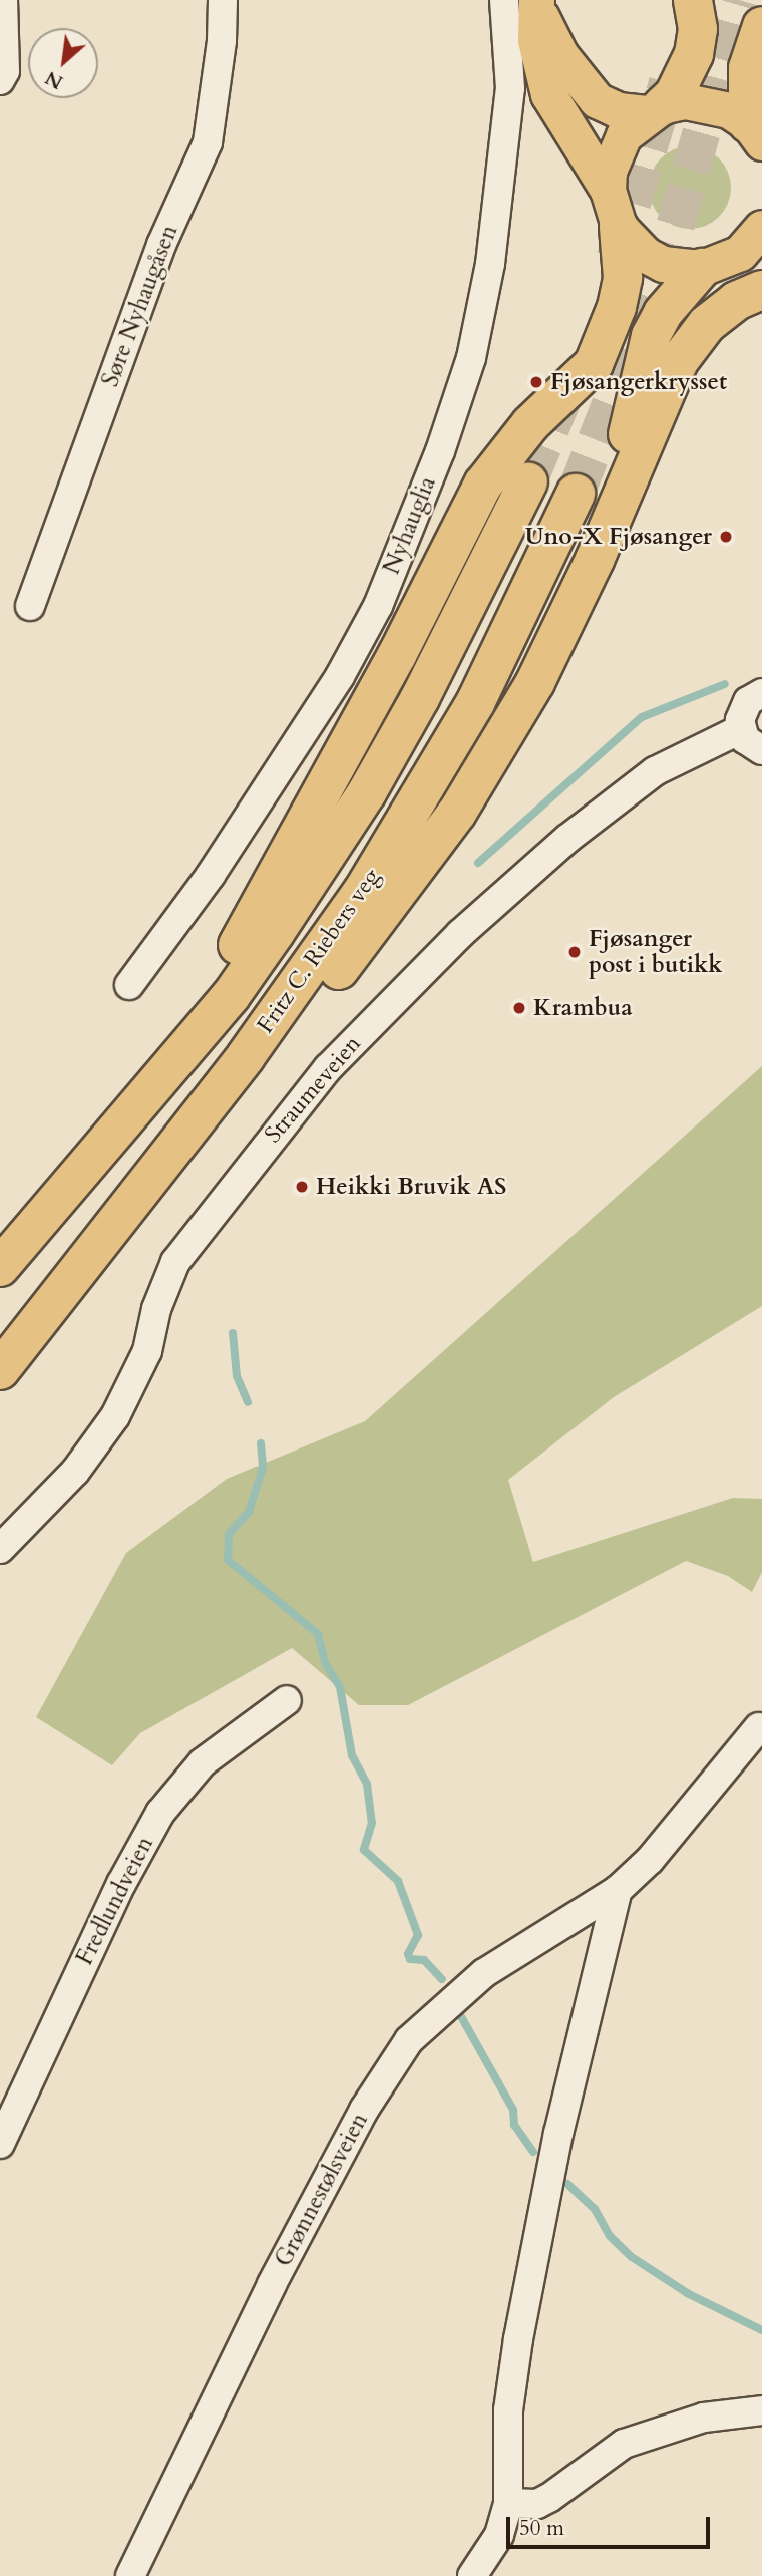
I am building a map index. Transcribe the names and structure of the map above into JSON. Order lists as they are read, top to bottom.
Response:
{
  "streets": {
    "highway": ["Fritz C. Riebers veg"],
    "street": [
      "Søre Nyhaugåsen",
      "Nyhauglia",
      "Straumeveien",
      "Fredlundveien",
      "Grønnestølsveien"
    ]
  },
  "places": [
    "Fjøsangerkrysset",
    "Uno-X Fjøsanger",
    "Fjøsanger post i butikk",
    "Krambua",
    "Heikki Bruvik AS"
  ],
  "scale_bar": "50 m",
  "north": "bottom left"
}
